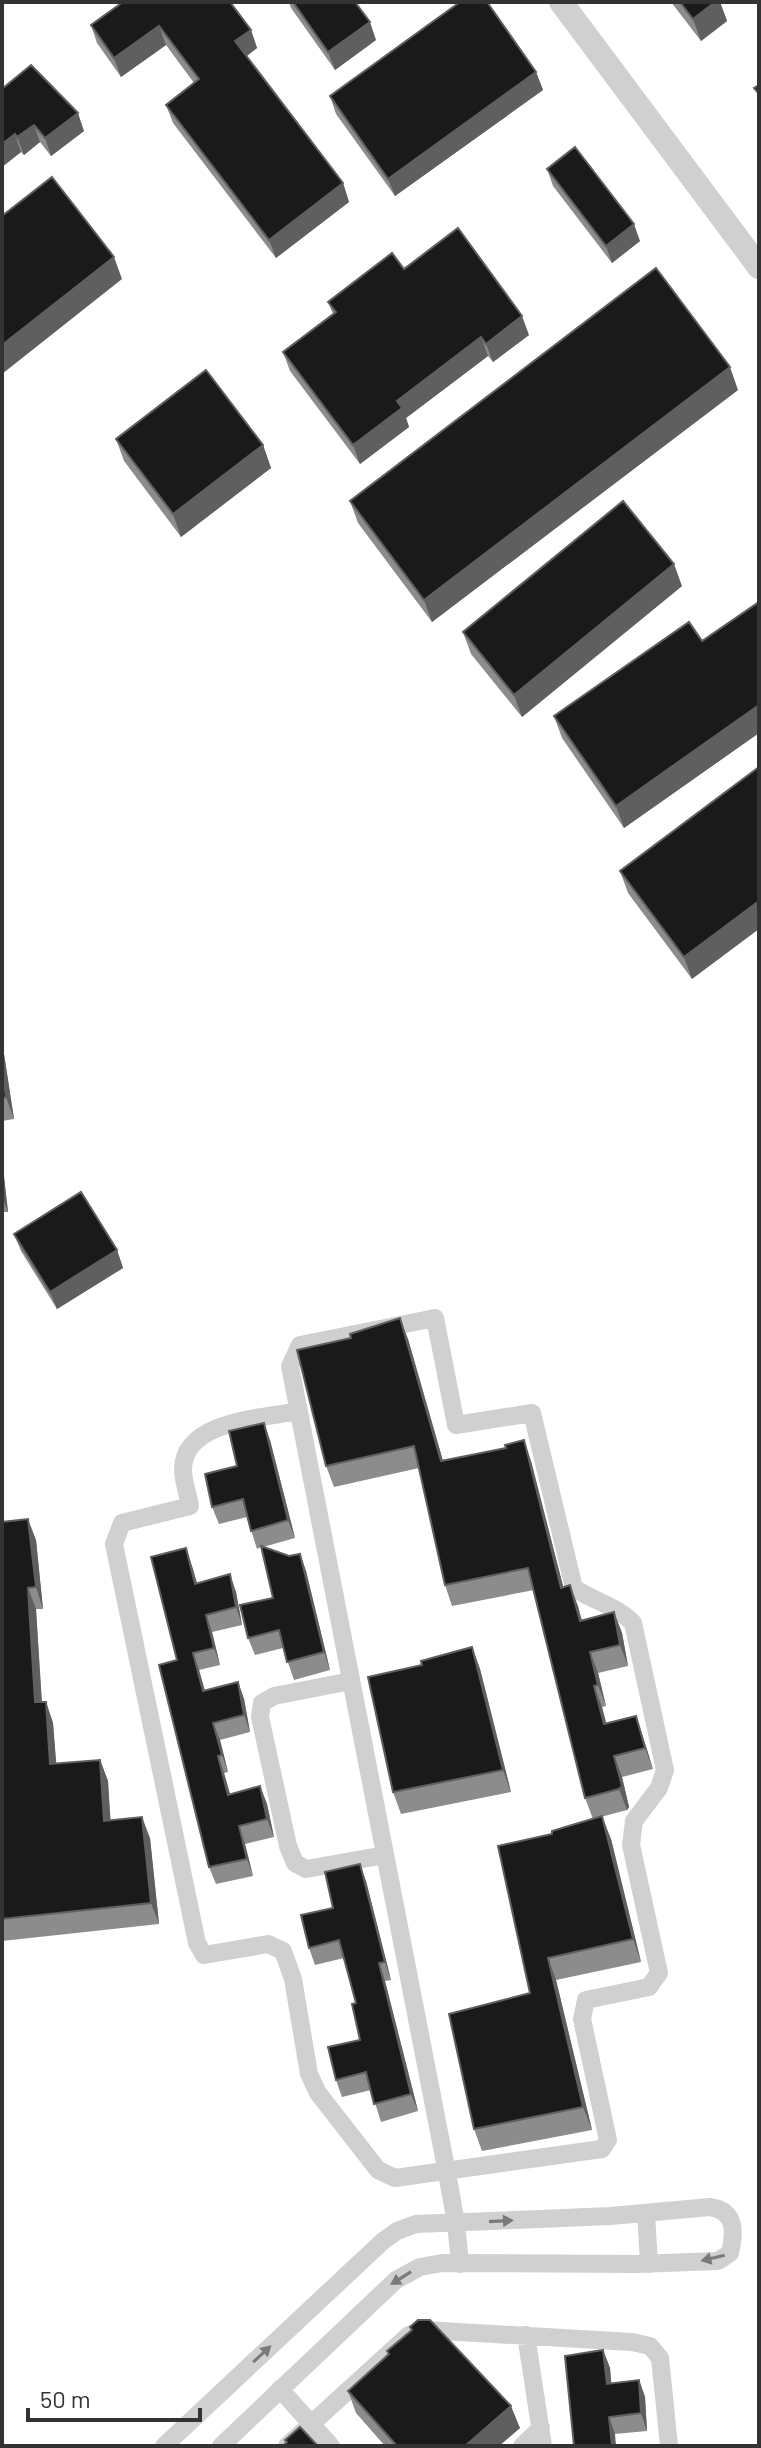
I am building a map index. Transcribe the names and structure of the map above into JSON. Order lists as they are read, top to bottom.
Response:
{
  "scale_bar": "50 m"
}
